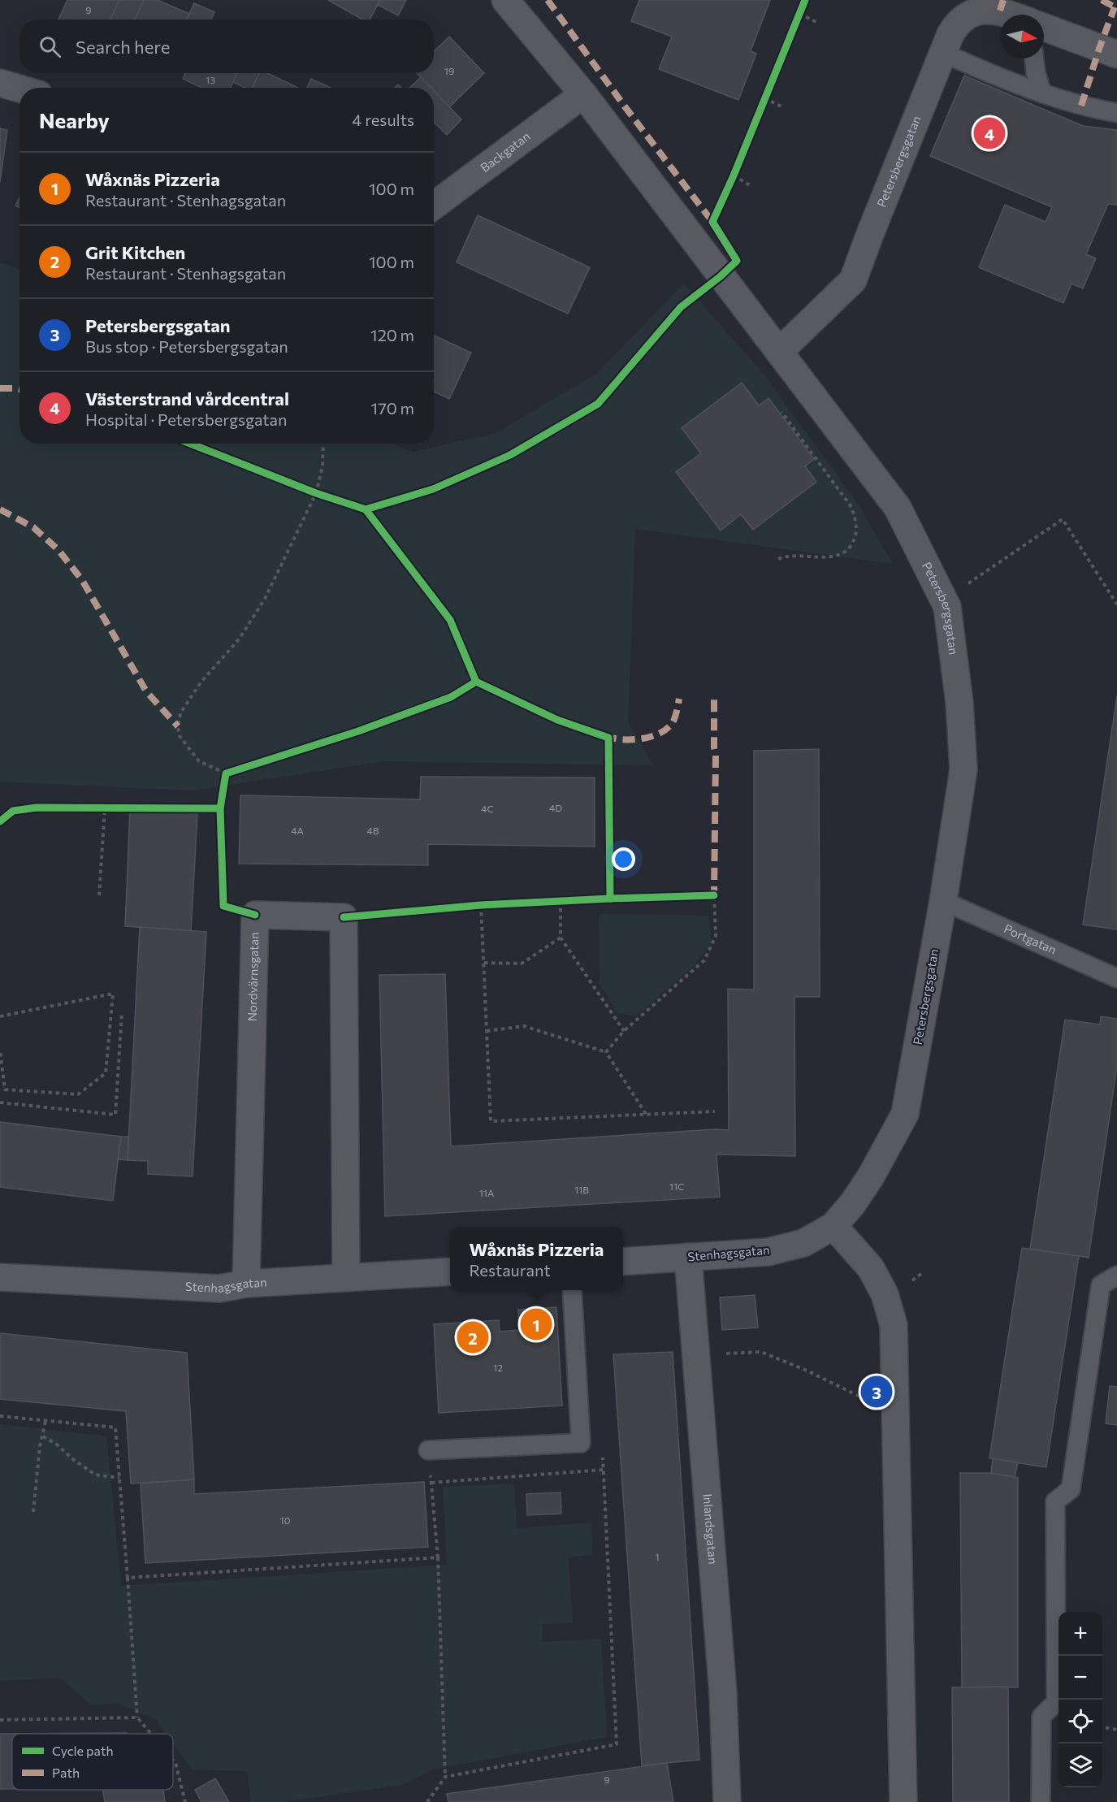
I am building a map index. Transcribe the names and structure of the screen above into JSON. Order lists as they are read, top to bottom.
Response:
{
  "streets": {
    "street": [
      "Backgatan",
      "Petersbergsgatan",
      "Nordvärnsgatan",
      "Stenhagsgatan",
      "Inlandsgatan"
    ],
    "lane": ["Portgatan"]
  },
  "crossings": [
    ["Backgatan", "Petersbergsgatan"],
    ["Petersbergsgatan", "Portgatan"],
    ["Petersbergsgatan", "Stenhagsgatan"],
    ["Nordvärnsgatan", "Stenhagsgatan"],
    ["Stenhagsgatan", "Inlandsgatan"]
  ],
  "house_numbers": [
    "9",
    "19",
    "13",
    "4D",
    "4C",
    "4A",
    "4B",
    "11C",
    "11B",
    "11A",
    "12",
    "10",
    "1",
    "9"
  ],
  "legend": ["Cycle path", "Path"],
  "north": "right",
  "page": {
    "search": "Search here",
    "heading": ["Nearby", "4 results"],
    "pins": [
      "4",
      "1",
      "2",
      "3"
    ],
    "list": [
      {
        "mark": "1",
        "name": "Wåxnäs Pizzeria",
        "note": "Restaurant · Stenhagsgatan",
        "value": "100 m"
      },
      {
        "mark": "2",
        "name": "Grit Kitchen",
        "note": "Restaurant · Stenhagsgatan",
        "value": "100 m"
      },
      {
        "mark": "3",
        "name": "Petersbergsgatan",
        "note": "Bus stop · Petersbergsgatan",
        "value": "120 m"
      },
      {
        "mark": "4",
        "name": "Västerstrand vårdcentral",
        "note": "Hospital · Petersbergsgatan",
        "value": "170 m"
      }
    ],
    "popup": ["Wåxnäs Pizzeria", "Restaurant"],
    "map_buttons": ["+", "−"]
  }
}
